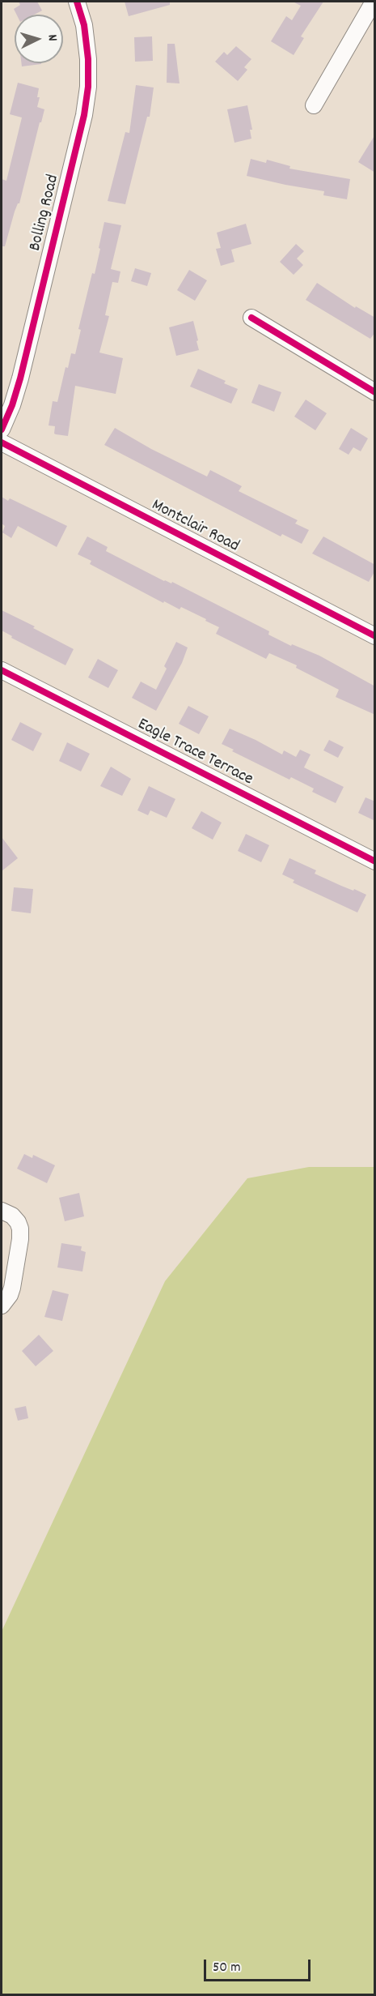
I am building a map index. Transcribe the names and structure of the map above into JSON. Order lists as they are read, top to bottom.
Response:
{
  "streets": {
    "street": ["Bolling Road", "Montclair Road", "Eagle Trace Terrace"]
  },
  "scale_bar": "50 m",
  "north": "right"
}
